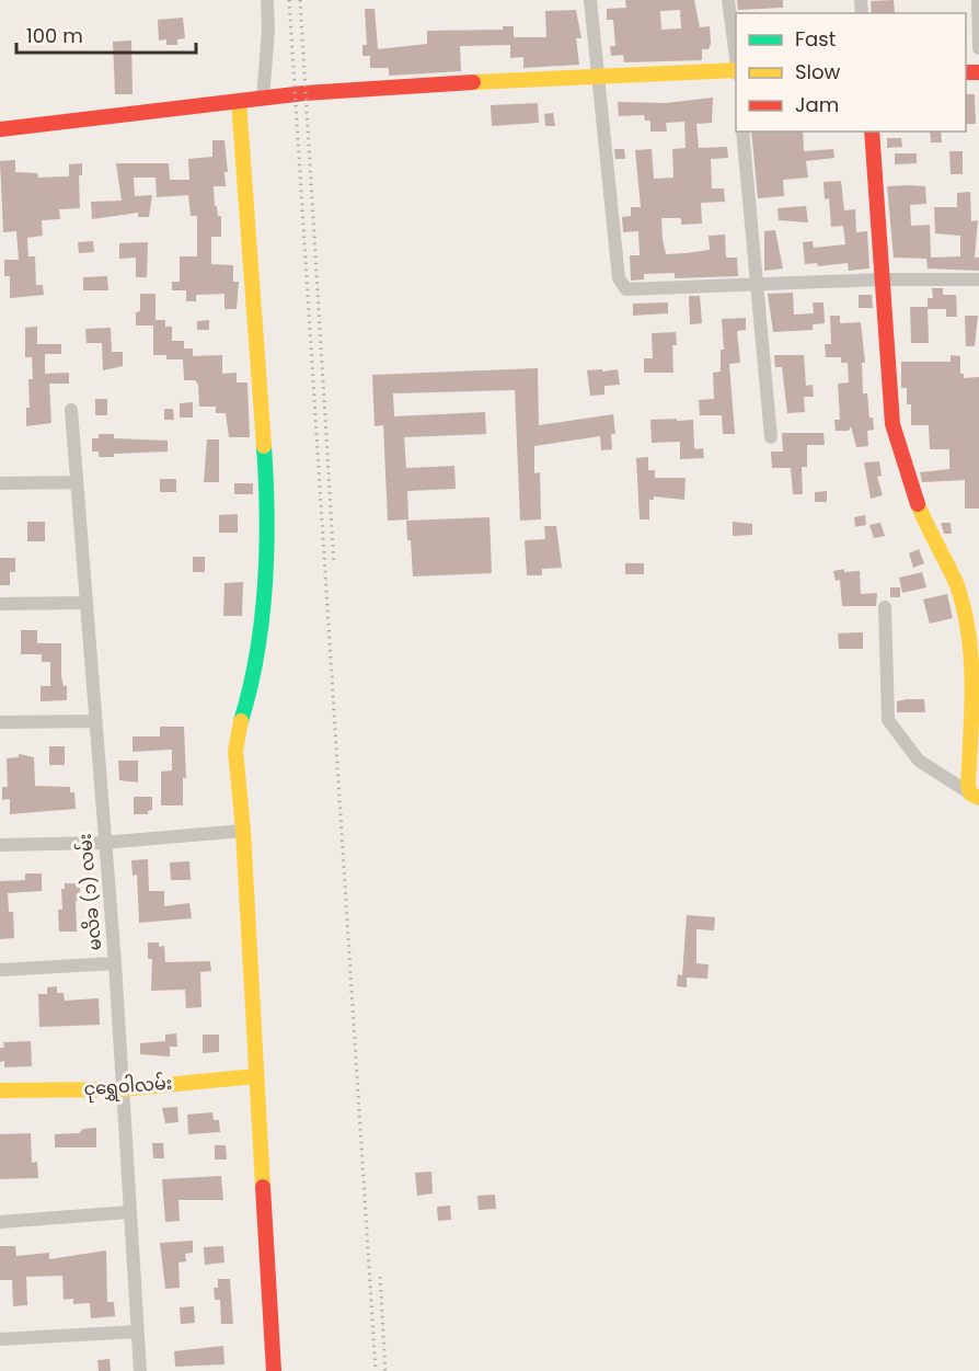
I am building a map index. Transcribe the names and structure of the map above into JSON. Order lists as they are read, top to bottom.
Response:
{
  "streets": {
    "street": ["မလိခ (၁) လမ်း", "ငုရွှေဝါလမ်း"]
  },
  "crossings": [
    ["မလိခ (၁) လမ်း", "ငုရွှေဝါလမ်း"]
  ],
  "legend": ["Fast", "Slow", "Jam"],
  "scale_bar": "100 m"
}
